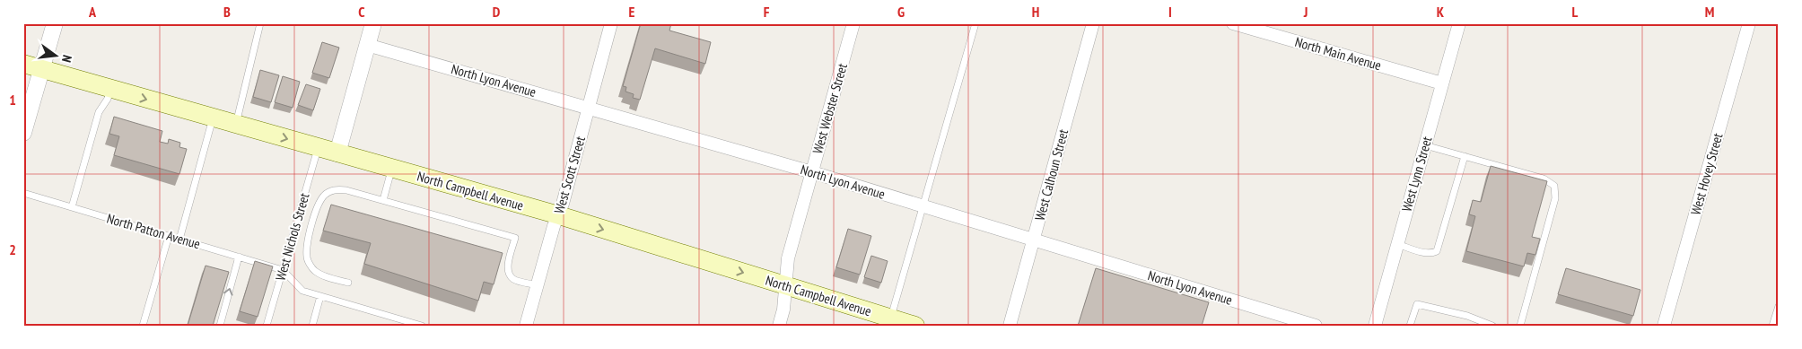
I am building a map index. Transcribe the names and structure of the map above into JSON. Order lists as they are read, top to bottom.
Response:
{
  "streets": {
    "main road": ["North Campbell Avenue"],
    "street": [
      "North Main Avenue",
      "North Lyon Avenue",
      "West Webster Street",
      "West Lynn Street",
      "West Hovey Street",
      "West Scott Street",
      "West Calhoun Street"
    ],
    "lane": ["North Patton Avenue", "West Nichols Street"]
  },
  "crossings": [
    ["North Main Avenue", "West Lynn Street"],
    ["North Lyon Avenue", "West Webster Street"],
    ["North Lyon Avenue", "West Scott Street"],
    ["North Lyon Avenue", "West Calhoun Street"],
    ["West Webster Street", "North Campbell Avenue"],
    ["West Scott Street", "North Campbell Avenue"],
    ["North Campbell Avenue", "West Nichols Street"],
    ["North Patton Avenue", "West Nichols Street"]
  ],
  "one_way": ["North Campbell Avenue"],
  "north": "right",
  "grid": {
    "columns": [
      "A",
      "B",
      "C",
      "D",
      "E",
      "F",
      "G",
      "H",
      "I",
      "J",
      "K",
      "L",
      "M"
    ],
    "rows": ["1", "2"]
  }
}
